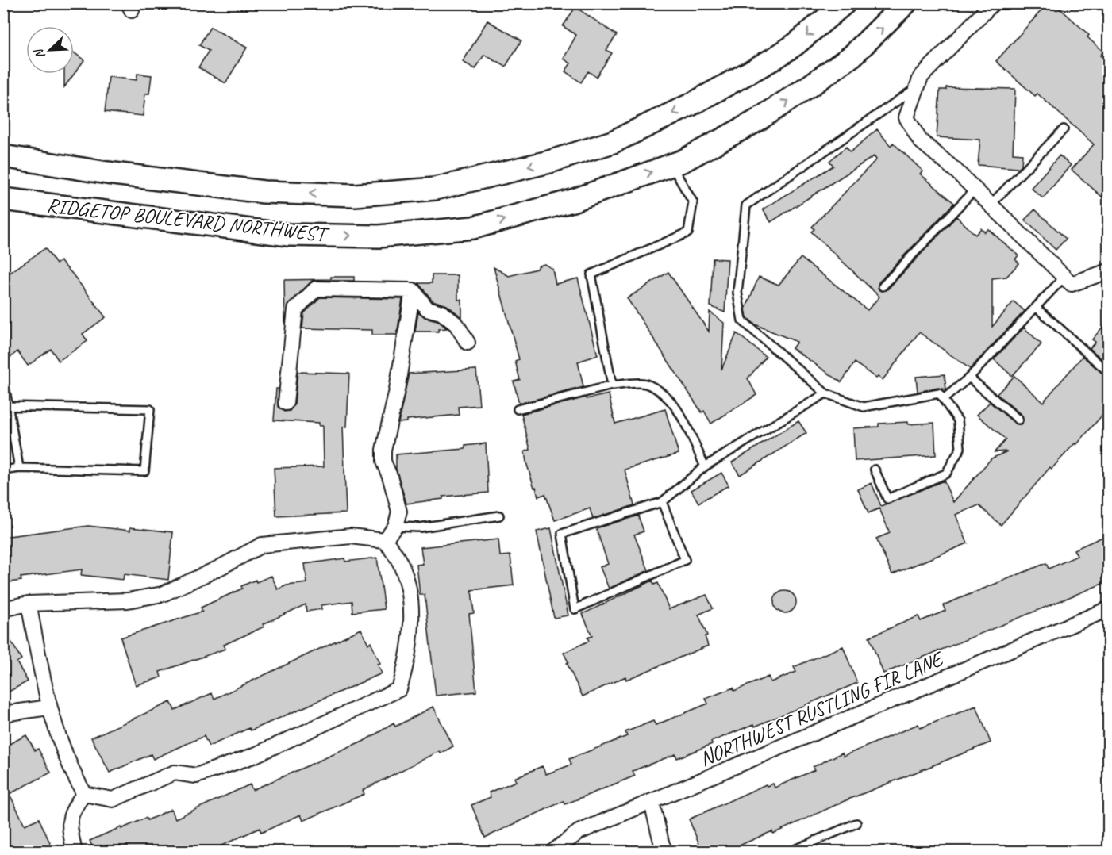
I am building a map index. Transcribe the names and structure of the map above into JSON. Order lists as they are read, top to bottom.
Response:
{
  "streets": {
    "main road": ["RIDGETOP BOULEVARD NORTHWEST"],
    "street": ["NORTHWEST RUSTLING FIR LANE"]
  },
  "north": "bottom left"
}
